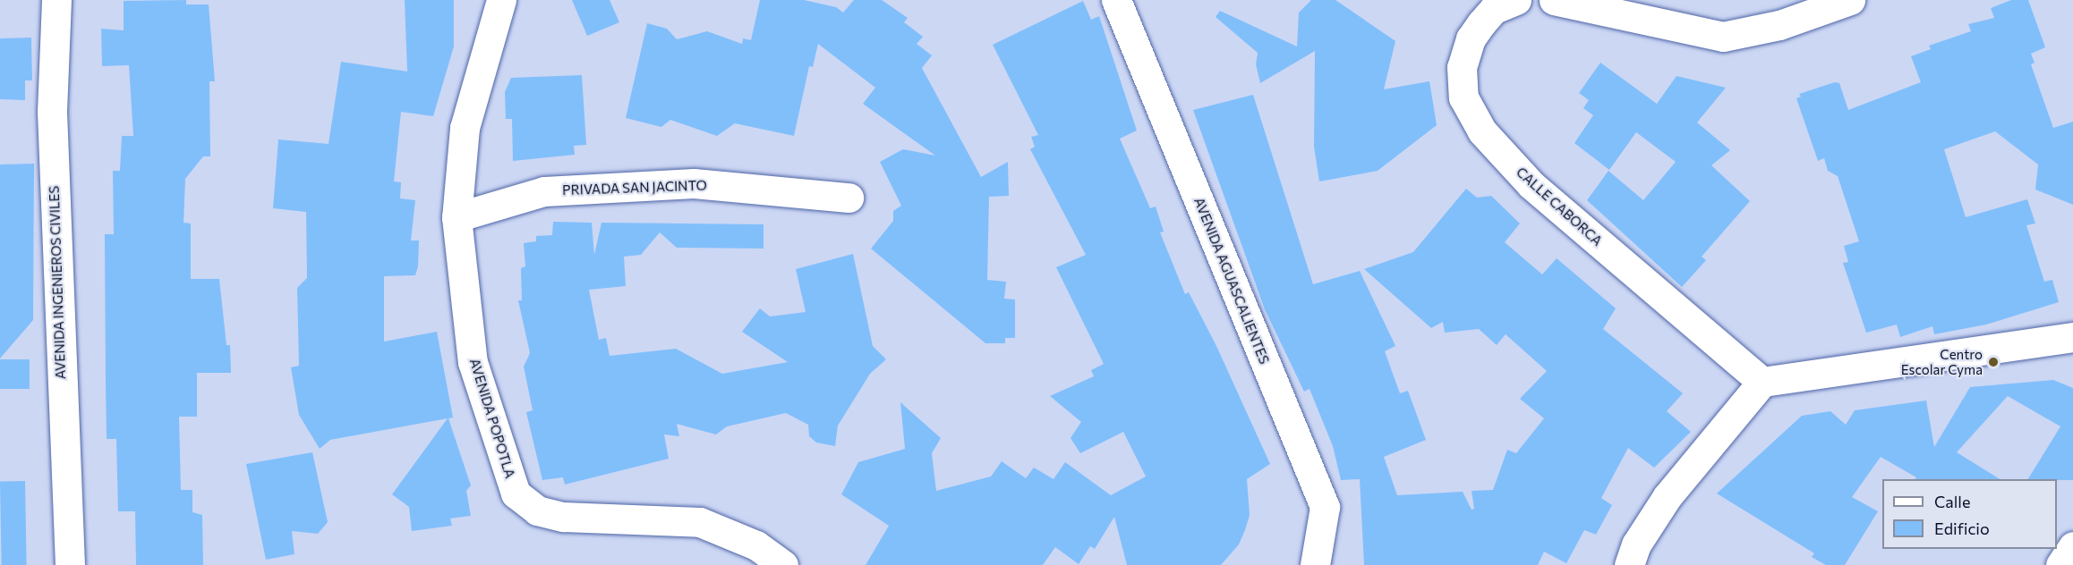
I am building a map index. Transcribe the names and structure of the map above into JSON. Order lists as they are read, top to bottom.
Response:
{
  "streets": {
    "street": [
      "PRIVADA SAN JACINTO",
      "CALLE CABORCA",
      "AVENIDA AGUASCALIENTES",
      "AVENIDA INGENIEROS CIVILES",
      "AVENIDA POPOTLA"
    ]
  },
  "crossings": [
    ["PRIVADA SAN JACINTO", "AVENIDA POPOTLA"]
  ],
  "places": ["Centro Escolar Cyma"],
  "legend": ["Calle", "Edificio"]
}
